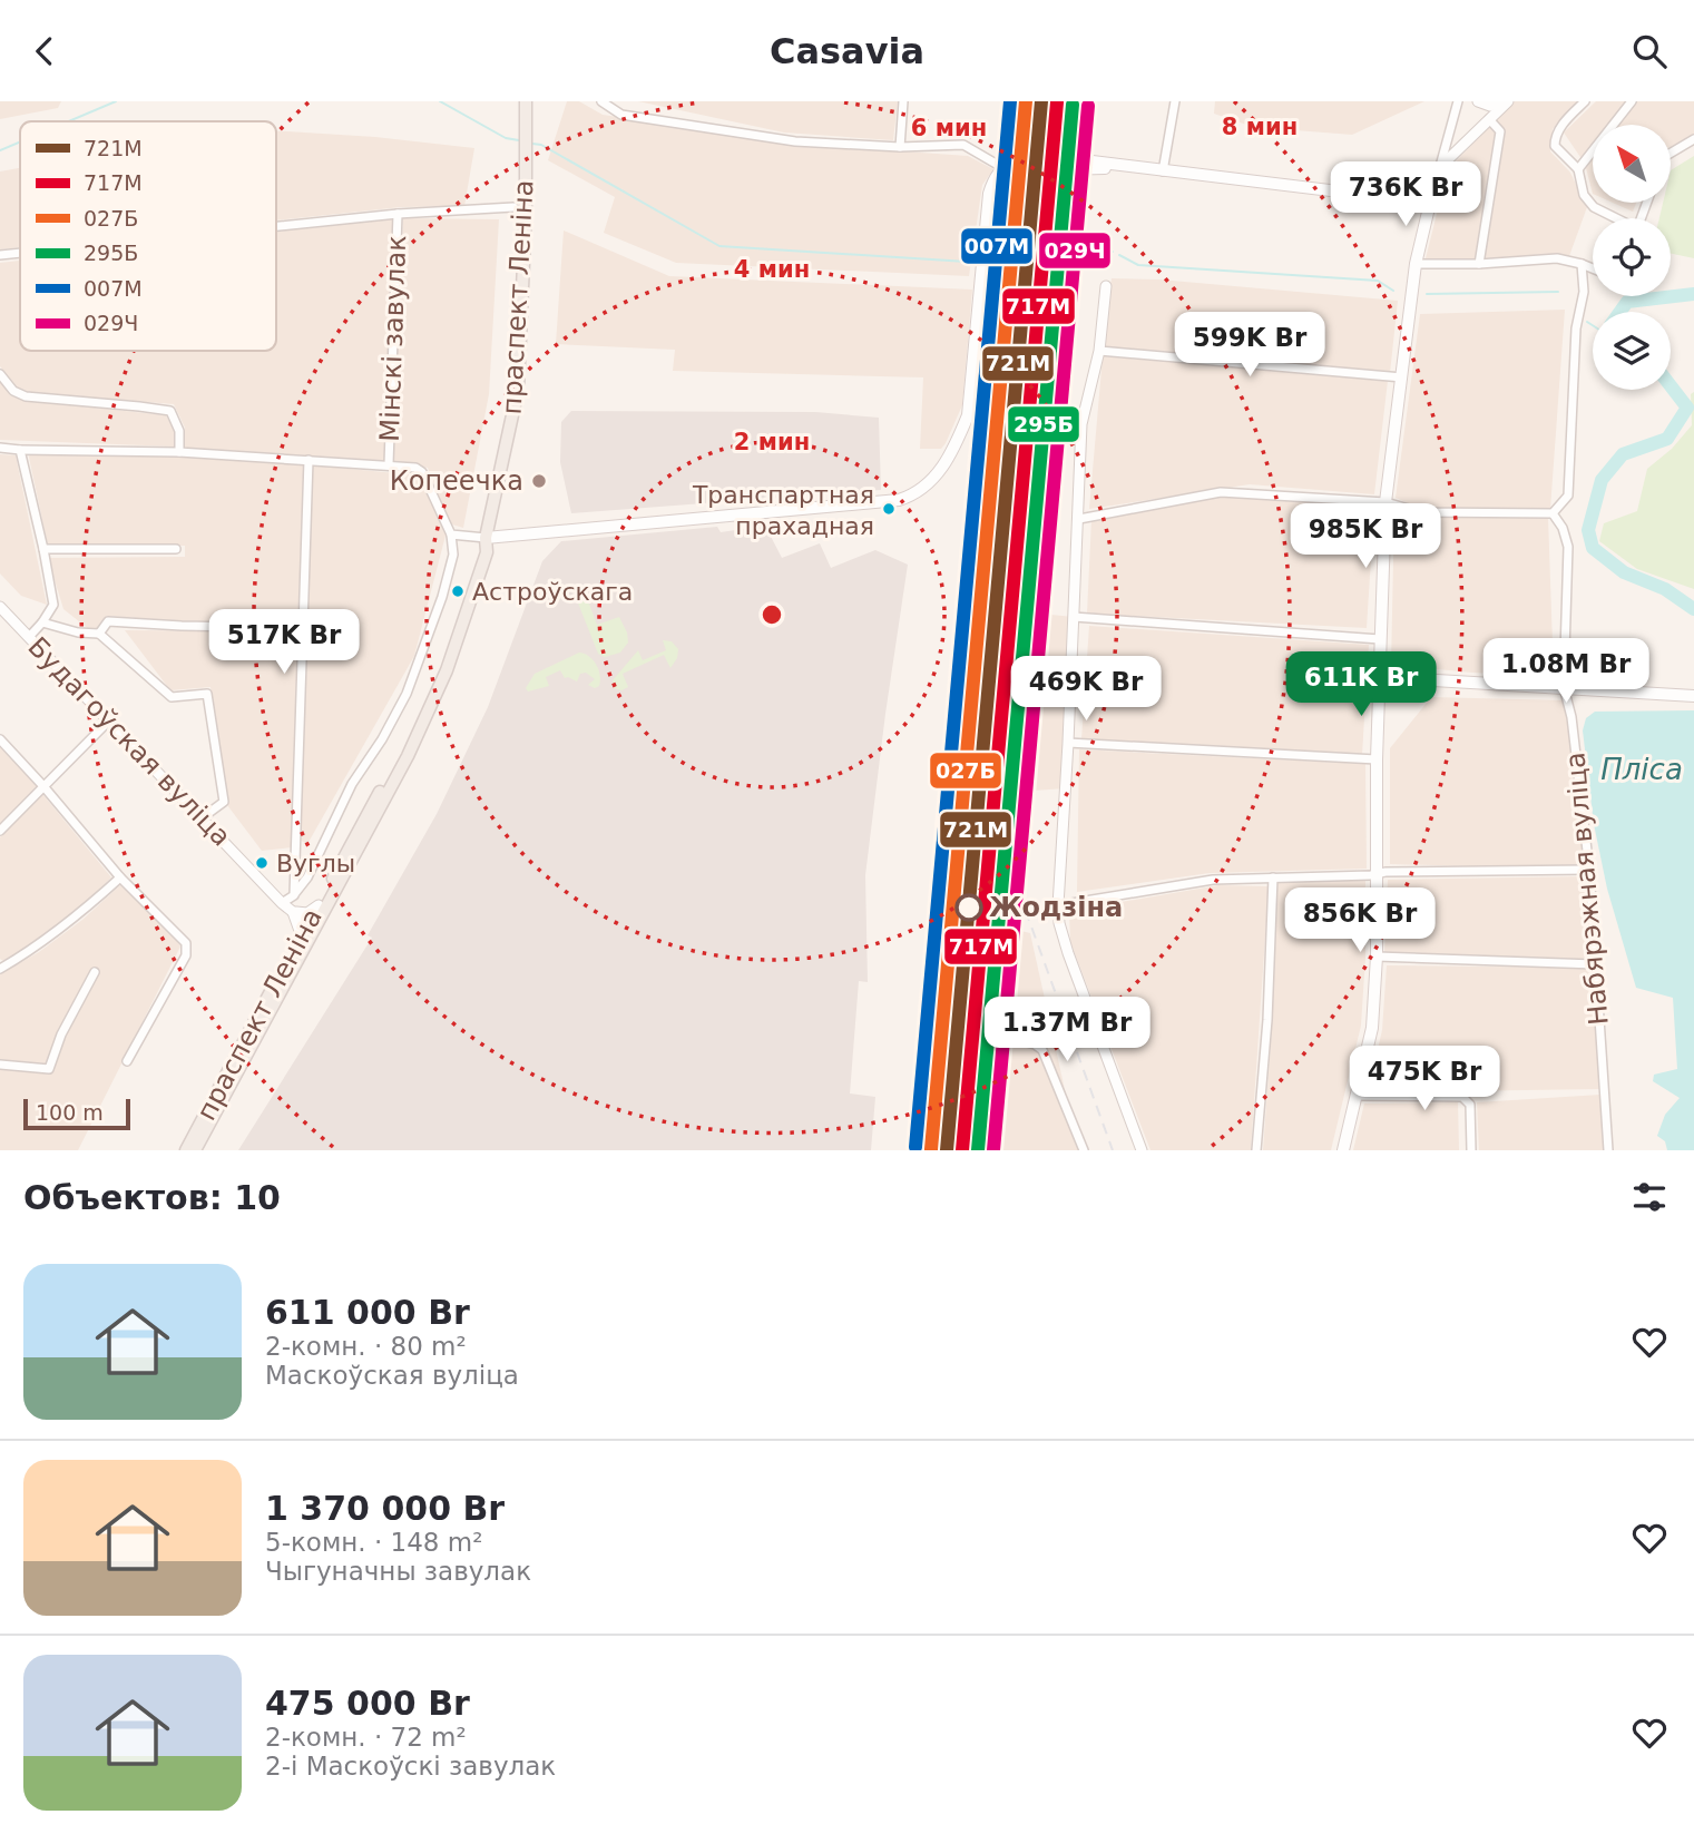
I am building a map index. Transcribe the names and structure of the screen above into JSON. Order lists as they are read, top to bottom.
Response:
{
  "streets": {
    "main road": ["праспект Леніна"],
    "street": ["Мінскі завулак", "Будагоўская вуліца", "Набярэжная вуліца"]
  },
  "crossings": [
    ["праспект Леніна", "Будагоўская вуліца"]
  ],
  "water": ["Пліса"],
  "places": [
    "Копеечка",
    "Транспартная прахадная",
    "Астроўскага",
    "Вуглы",
    "Жодзіна"
  ],
  "lines": [
    "transit line 721М",
    "transit line 027Б",
    "transit line 007М",
    "transit line 717М",
    "transit line 295Б",
    "transit line 029Ч"
  ],
  "legend": [
    "721М",
    "717М",
    "027Б",
    "295Б",
    "007М",
    "029Ч"
  ],
  "scale_bar": "100 m",
  "north": "top left",
  "page": {
    "header": "Casavia",
    "price": [
      "736K Br",
      "599K Br",
      "985K Br",
      "517K Br",
      "1.08M Br",
      "611K Br",
      "469K Br",
      "856K Br",
      "1.37M Br",
      "475K Br"
    ],
    "scale": "100 m",
    "heading": "Объектов: 10",
    "list": [
      {
        "name": "611 000 Br",
        "note": "2-комн. · 80 m² · Маскоўская вуліца"
      },
      {
        "name": "1 370 000 Br",
        "note": "5-комн. · 148 m² · Чыгуначны завулак"
      },
      {
        "name": "475 000 Br",
        "note": "2-комн. · 72 m² · 2-і Маскоўскі завулак"
      }
    ]
  },
  "rings": [
    "8 мин",
    "6 мин",
    "4 мин",
    "2 мин"
  ]
}
